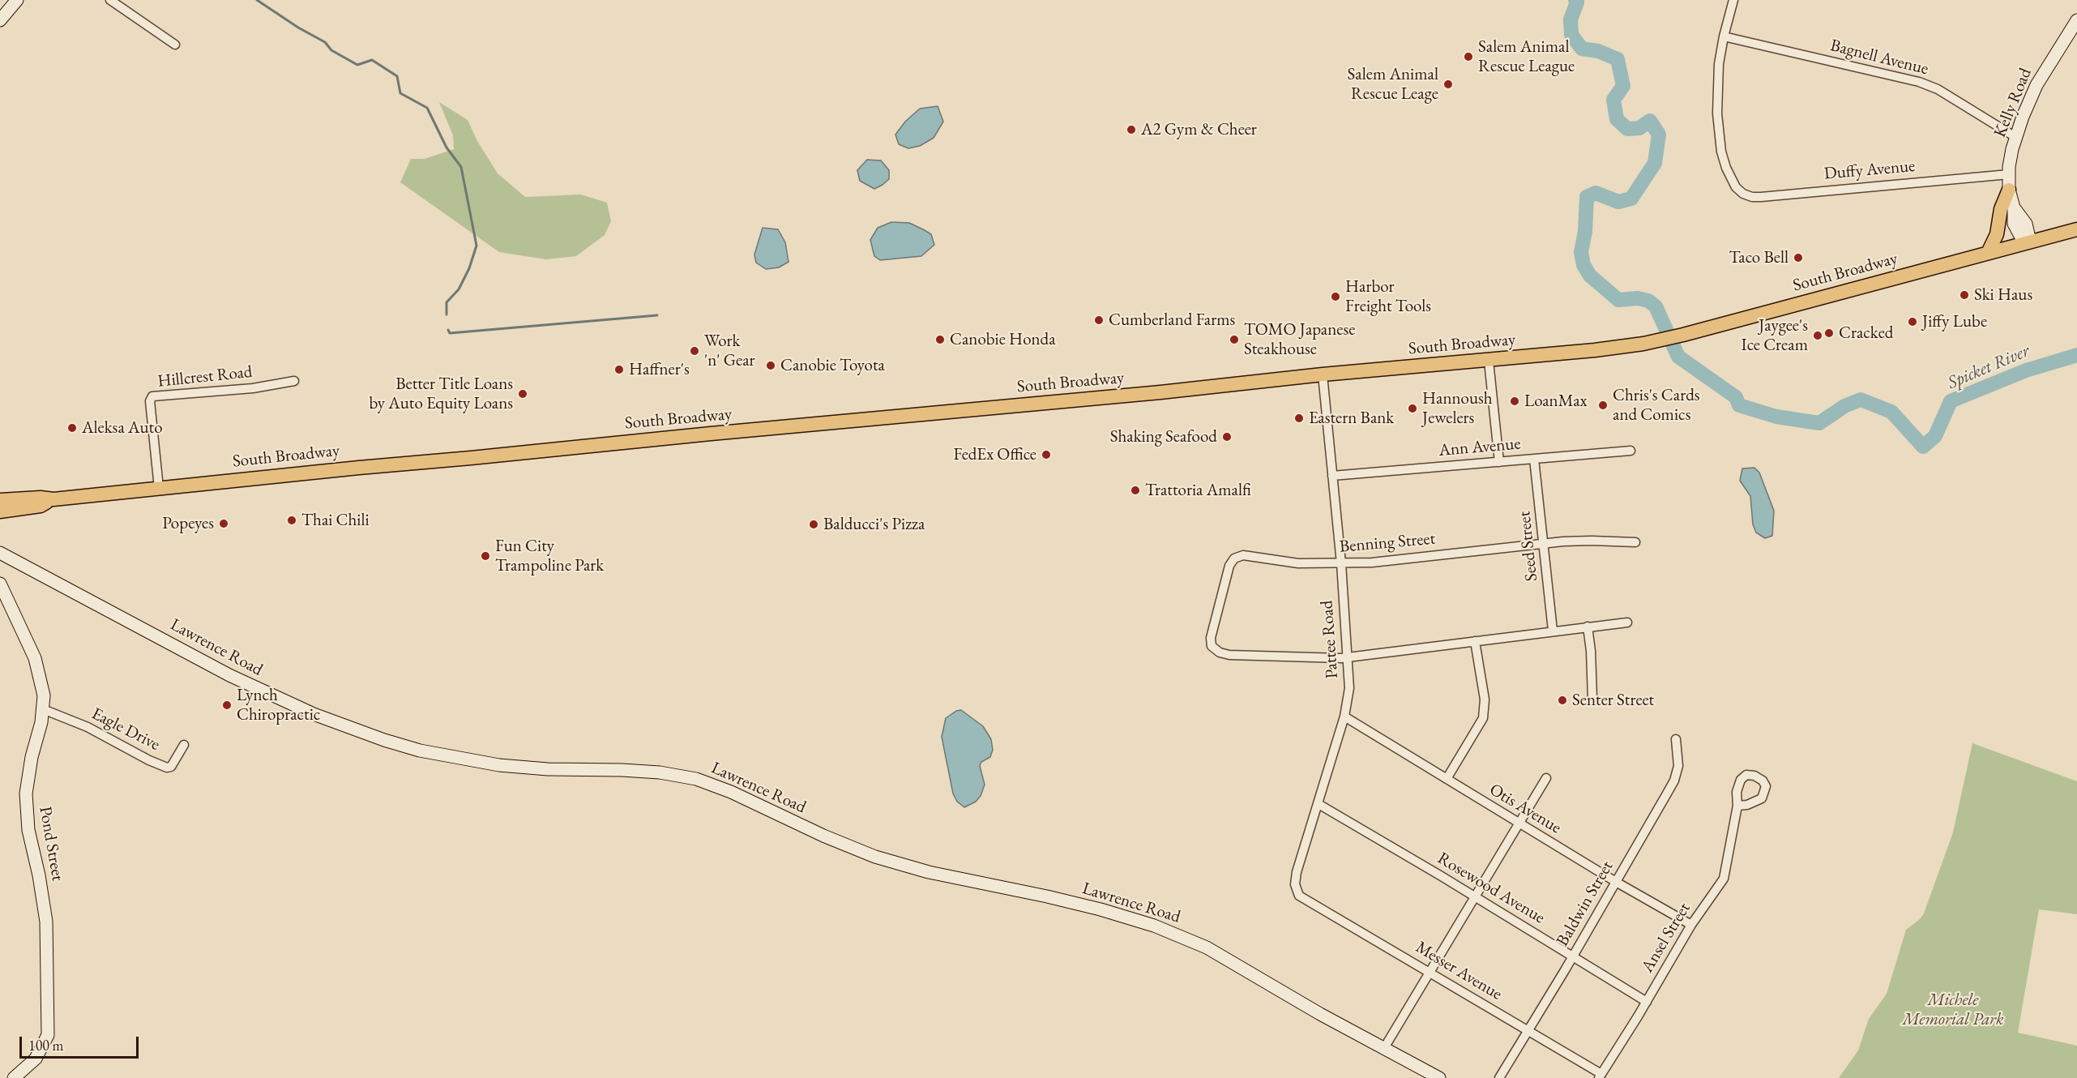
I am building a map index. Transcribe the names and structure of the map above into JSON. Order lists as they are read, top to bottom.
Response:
{
  "streets": {
    "main road": ["South Broadway"],
    "street": [
      "Bagnell Avenue",
      "Kelly Road",
      "Duffy Avenue",
      "Hillcrest Road",
      "Ann Avenue",
      "Benning Street",
      "Seed Street",
      "Pattee Road",
      "Lawrence Road",
      "Eagle Drive",
      "Otis Avenue",
      "Pond Street",
      "Rosewood Avenue",
      "Baldwin Street",
      "Ansel Street",
      "Messer Avenue"
    ]
  },
  "crossings": [
    ["Bagnell Avenue", "Kelly Road"],
    ["Bagnell Avenue", "Duffy Avenue"],
    ["Kelly Road", "Duffy Avenue"],
    ["Kelly Road", "South Broadway"],
    ["South Broadway", "Hillcrest Road"],
    ["South Broadway", "Pattee Road"],
    ["Ann Avenue", "Seed Street"],
    ["Ann Avenue", "Pattee Road"],
    ["Benning Street", "Seed Street"],
    ["Benning Street", "Pattee Road"],
    ["Pattee Road", "Otis Avenue"],
    ["Pattee Road", "Rosewood Avenue"],
    ["Pattee Road", "Messer Avenue"],
    ["Eagle Drive", "Pond Street"],
    ["Otis Avenue", "Baldwin Street"],
    ["Otis Avenue", "Ansel Street"],
    ["Rosewood Avenue", "Baldwin Street"],
    ["Rosewood Avenue", "Ansel Street"],
    ["Baldwin Street", "Messer Avenue"],
    ["Ansel Street", "Messer Avenue"]
  ],
  "water": ["Spicket River"],
  "parks": ["Michele Memorial Park"],
  "places": [
    "Salem Animal Rescue League",
    "Salem Animal Rescue Leage",
    "A2 Gym & Cheer",
    "Taco Bell",
    "Ski Haus",
    "Harbor Freight Tools",
    "Cumberland Farms",
    "Jiffy Lube",
    "Cracked",
    "Jaygee's Ice Cream",
    "Canobie Honda",
    "TOMO Japanese Steakhouse",
    "Work 'n' Gear",
    "Canobie Toyota",
    "Haffner's",
    "Better Title Loans by Auto Equity Loans",
    "LoanMax",
    "Chris's Cards and Comics",
    "Hannoush Jewelers",
    "Eastern Bank",
    "Aleksa Auto",
    "Shaking Seafood",
    "FedEx Office",
    "Trattoria Amalfi",
    "Thai Chili",
    "Popeyes",
    "Balducci's Pizza",
    "Fun City Trampoline Park",
    "Senter Street",
    "Lynch Chiropractic"
  ],
  "scale_bar": "100 m"
}
